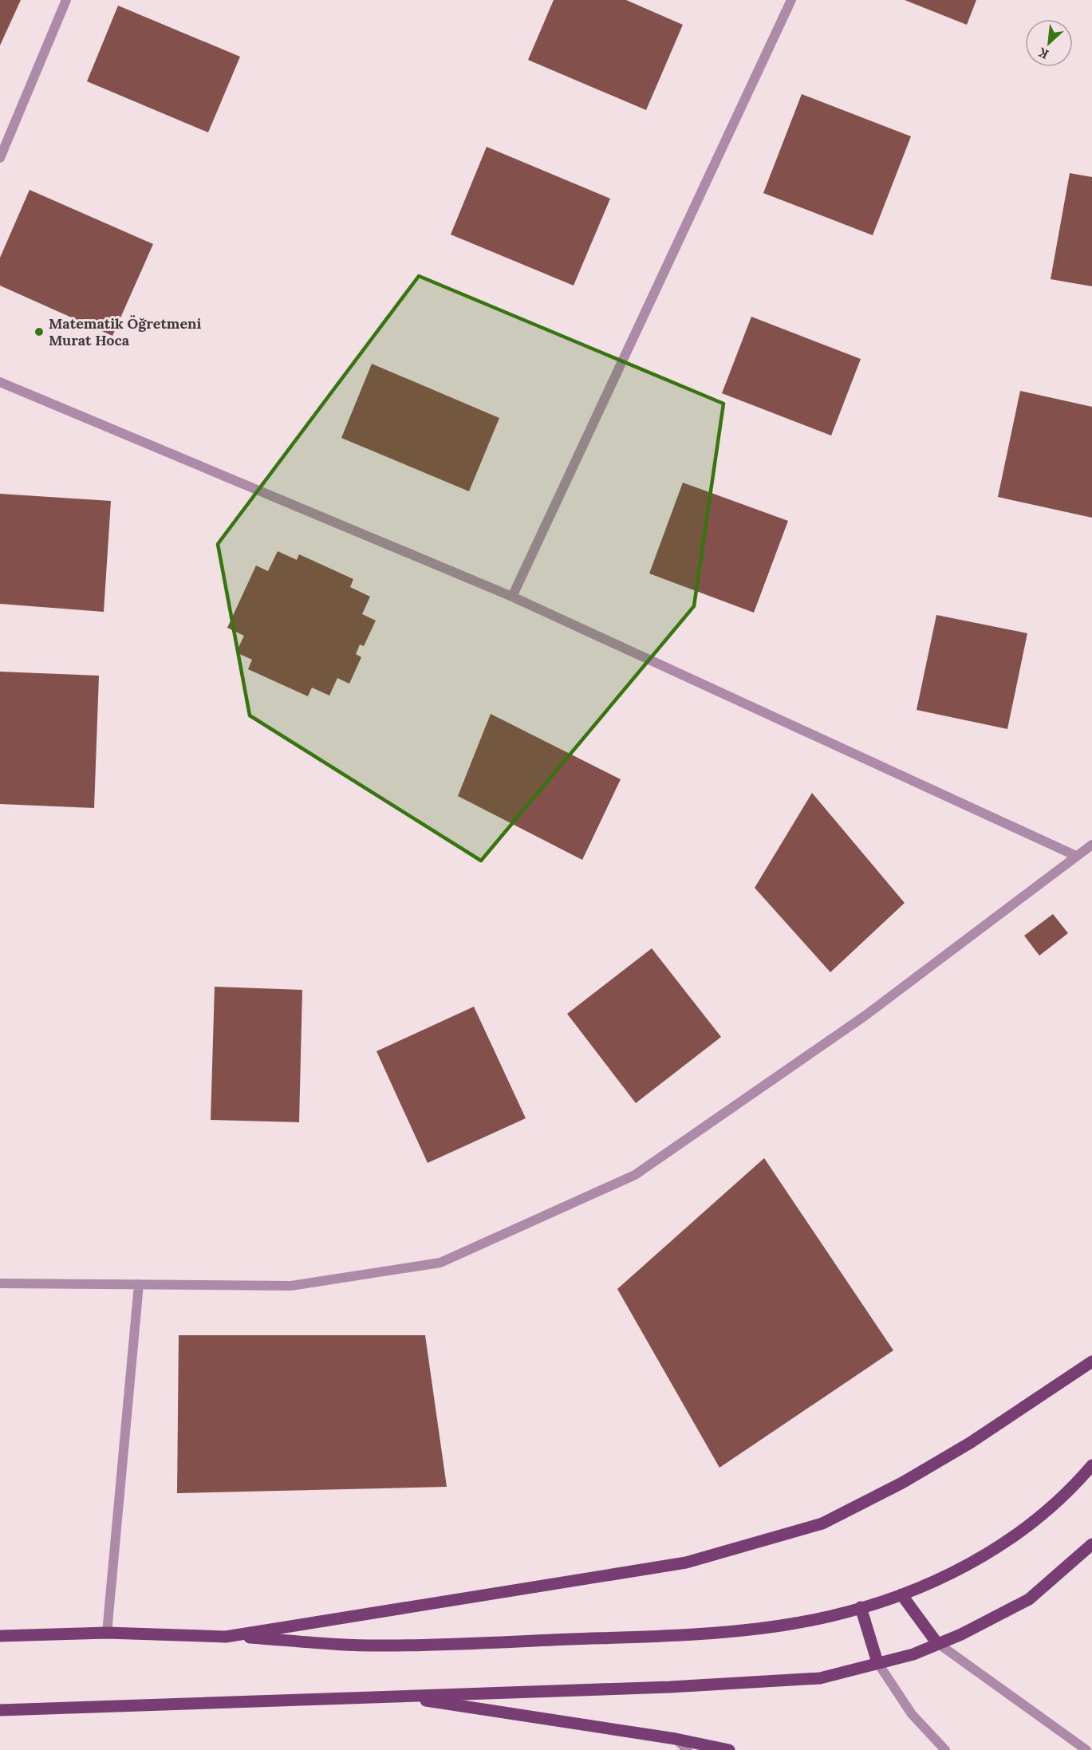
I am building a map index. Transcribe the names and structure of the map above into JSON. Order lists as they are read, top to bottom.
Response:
{
  "places": ["Matematik Öğretmeni Murat Hoca"],
  "north": "bottom left"
}
